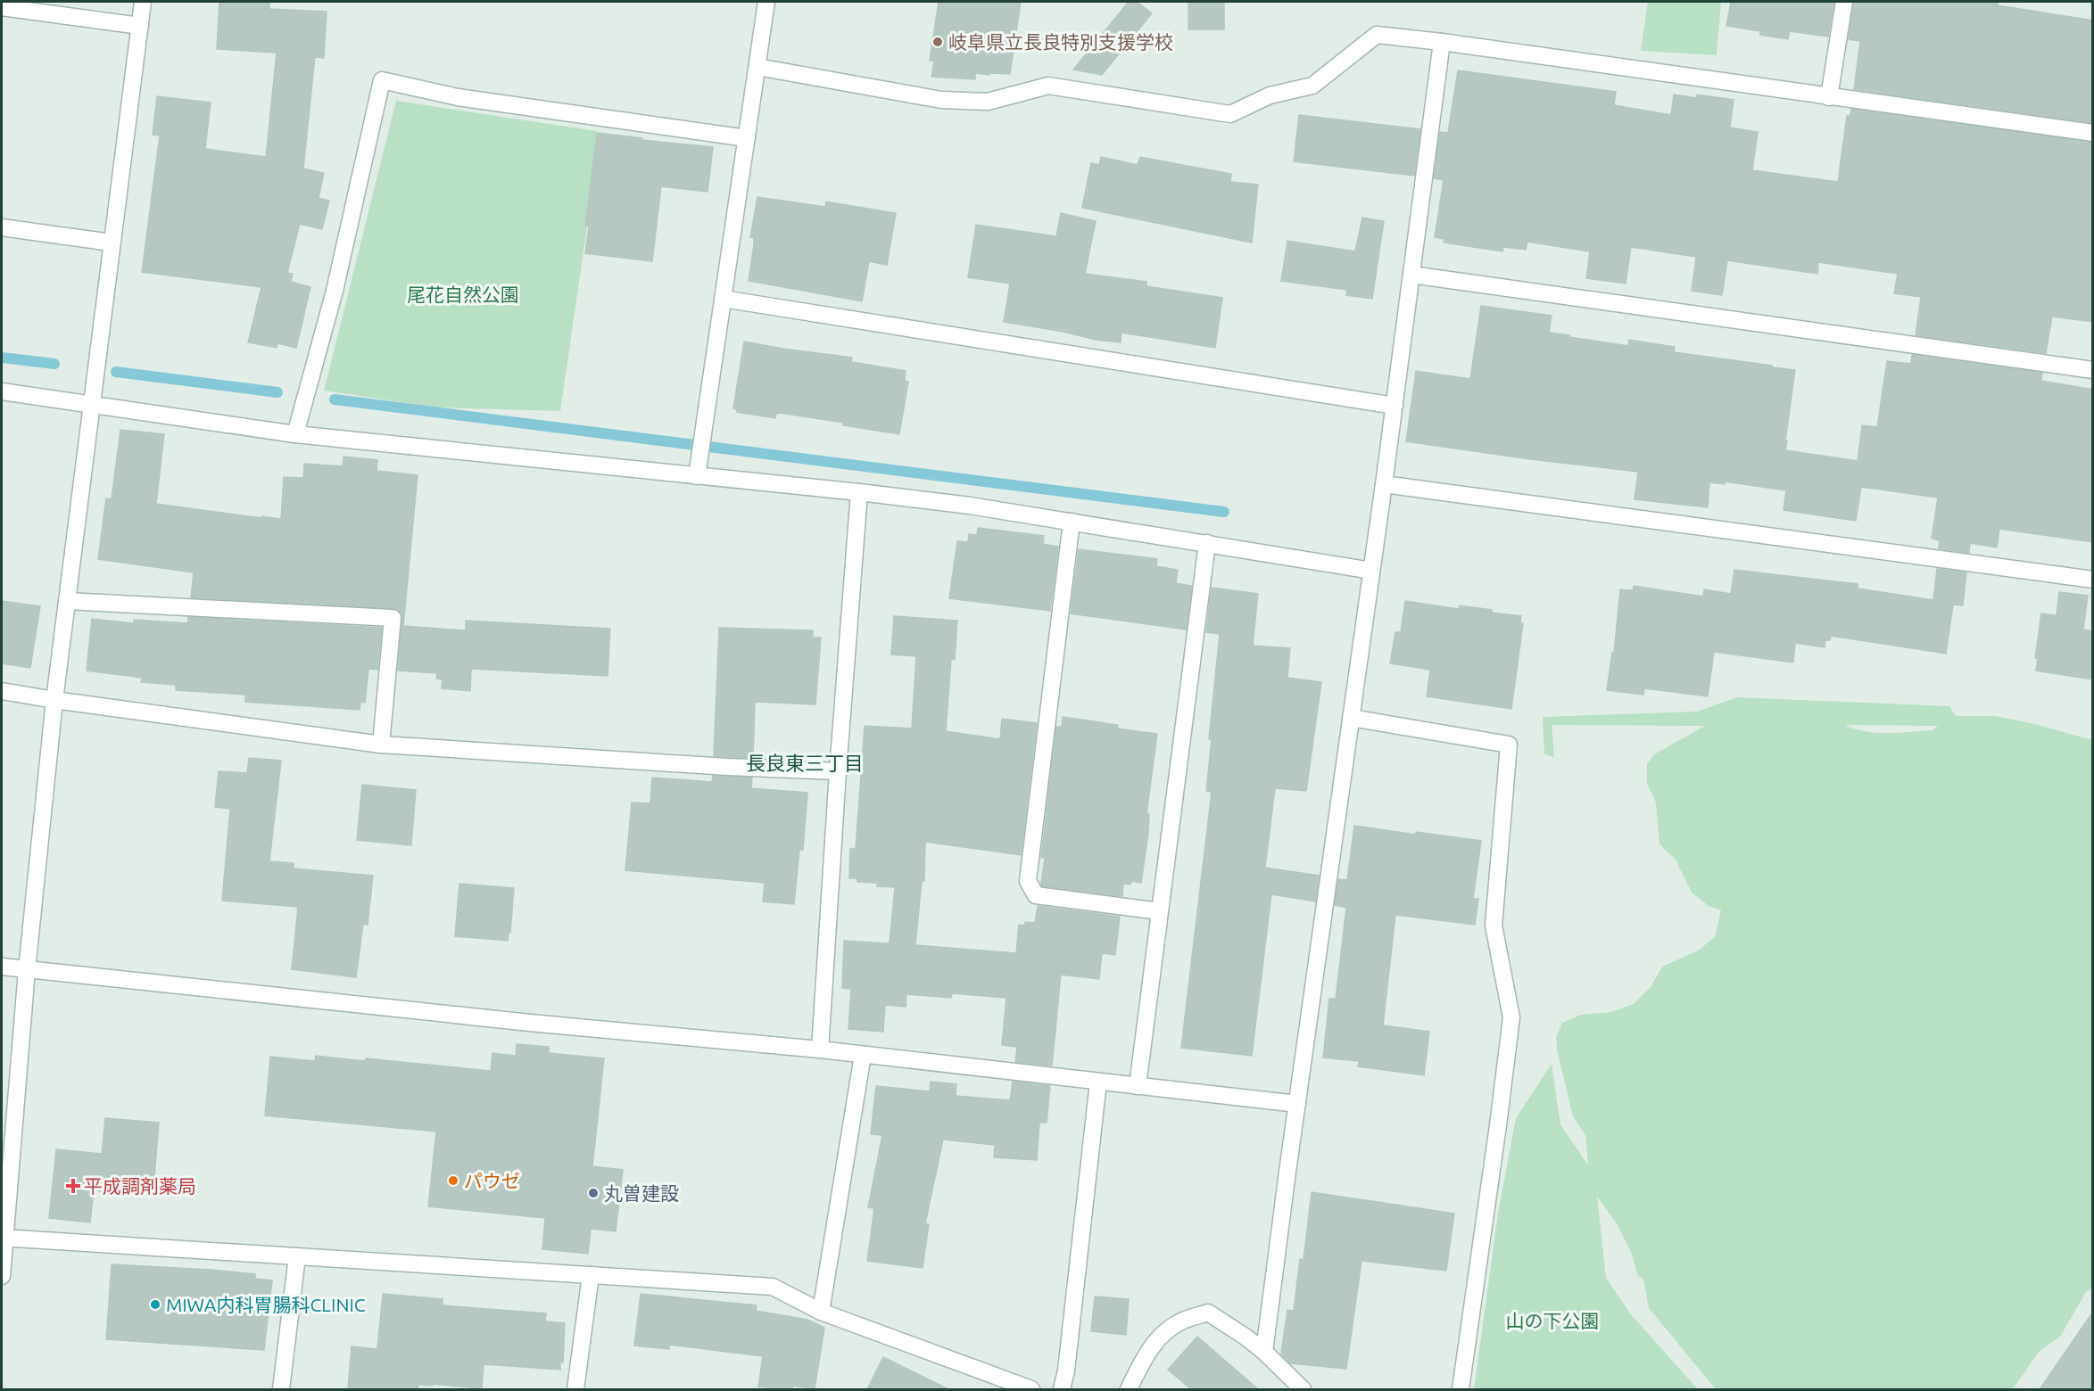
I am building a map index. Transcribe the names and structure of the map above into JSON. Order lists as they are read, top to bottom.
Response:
{
  "districts": ["長良東三丁目"],
  "parks": ["尾花自然公園", "山の下公園"],
  "places": {
    "other": [
      "岐阜県立長良特別支援学校",
      "パウゼ",
      "丸曽建設",
      "MIWA内科胃腸科CLINIC"
    ],
    "health": ["平成調剤薬局"]
  }
}
